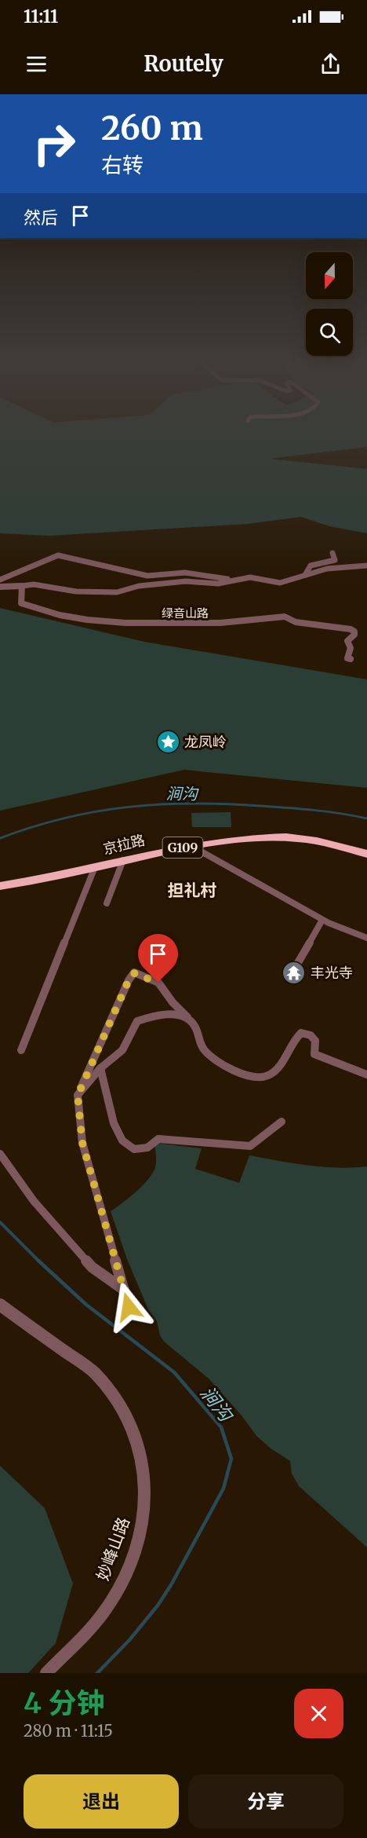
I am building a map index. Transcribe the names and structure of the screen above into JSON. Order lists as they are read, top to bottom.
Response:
{
  "streets": {
    "highway": ["京拉路", "G109"],
    "street": ["绿音山路", "妙峰山路"]
  },
  "districts": ["担礼村"],
  "water": ["涧沟"],
  "places": {
    "place": ["龙凤岭"],
    "temple": ["丰光寺"]
  },
  "north": "bottom",
  "page": {
    "status": "11:11",
    "header": "Routely",
    "turn": ["260 m", "右转"],
    "then": "然后",
    "heading": ["4 分钟", "280 m · 11:15"],
    "buttons": ["退出", "分享"]
  }
}
